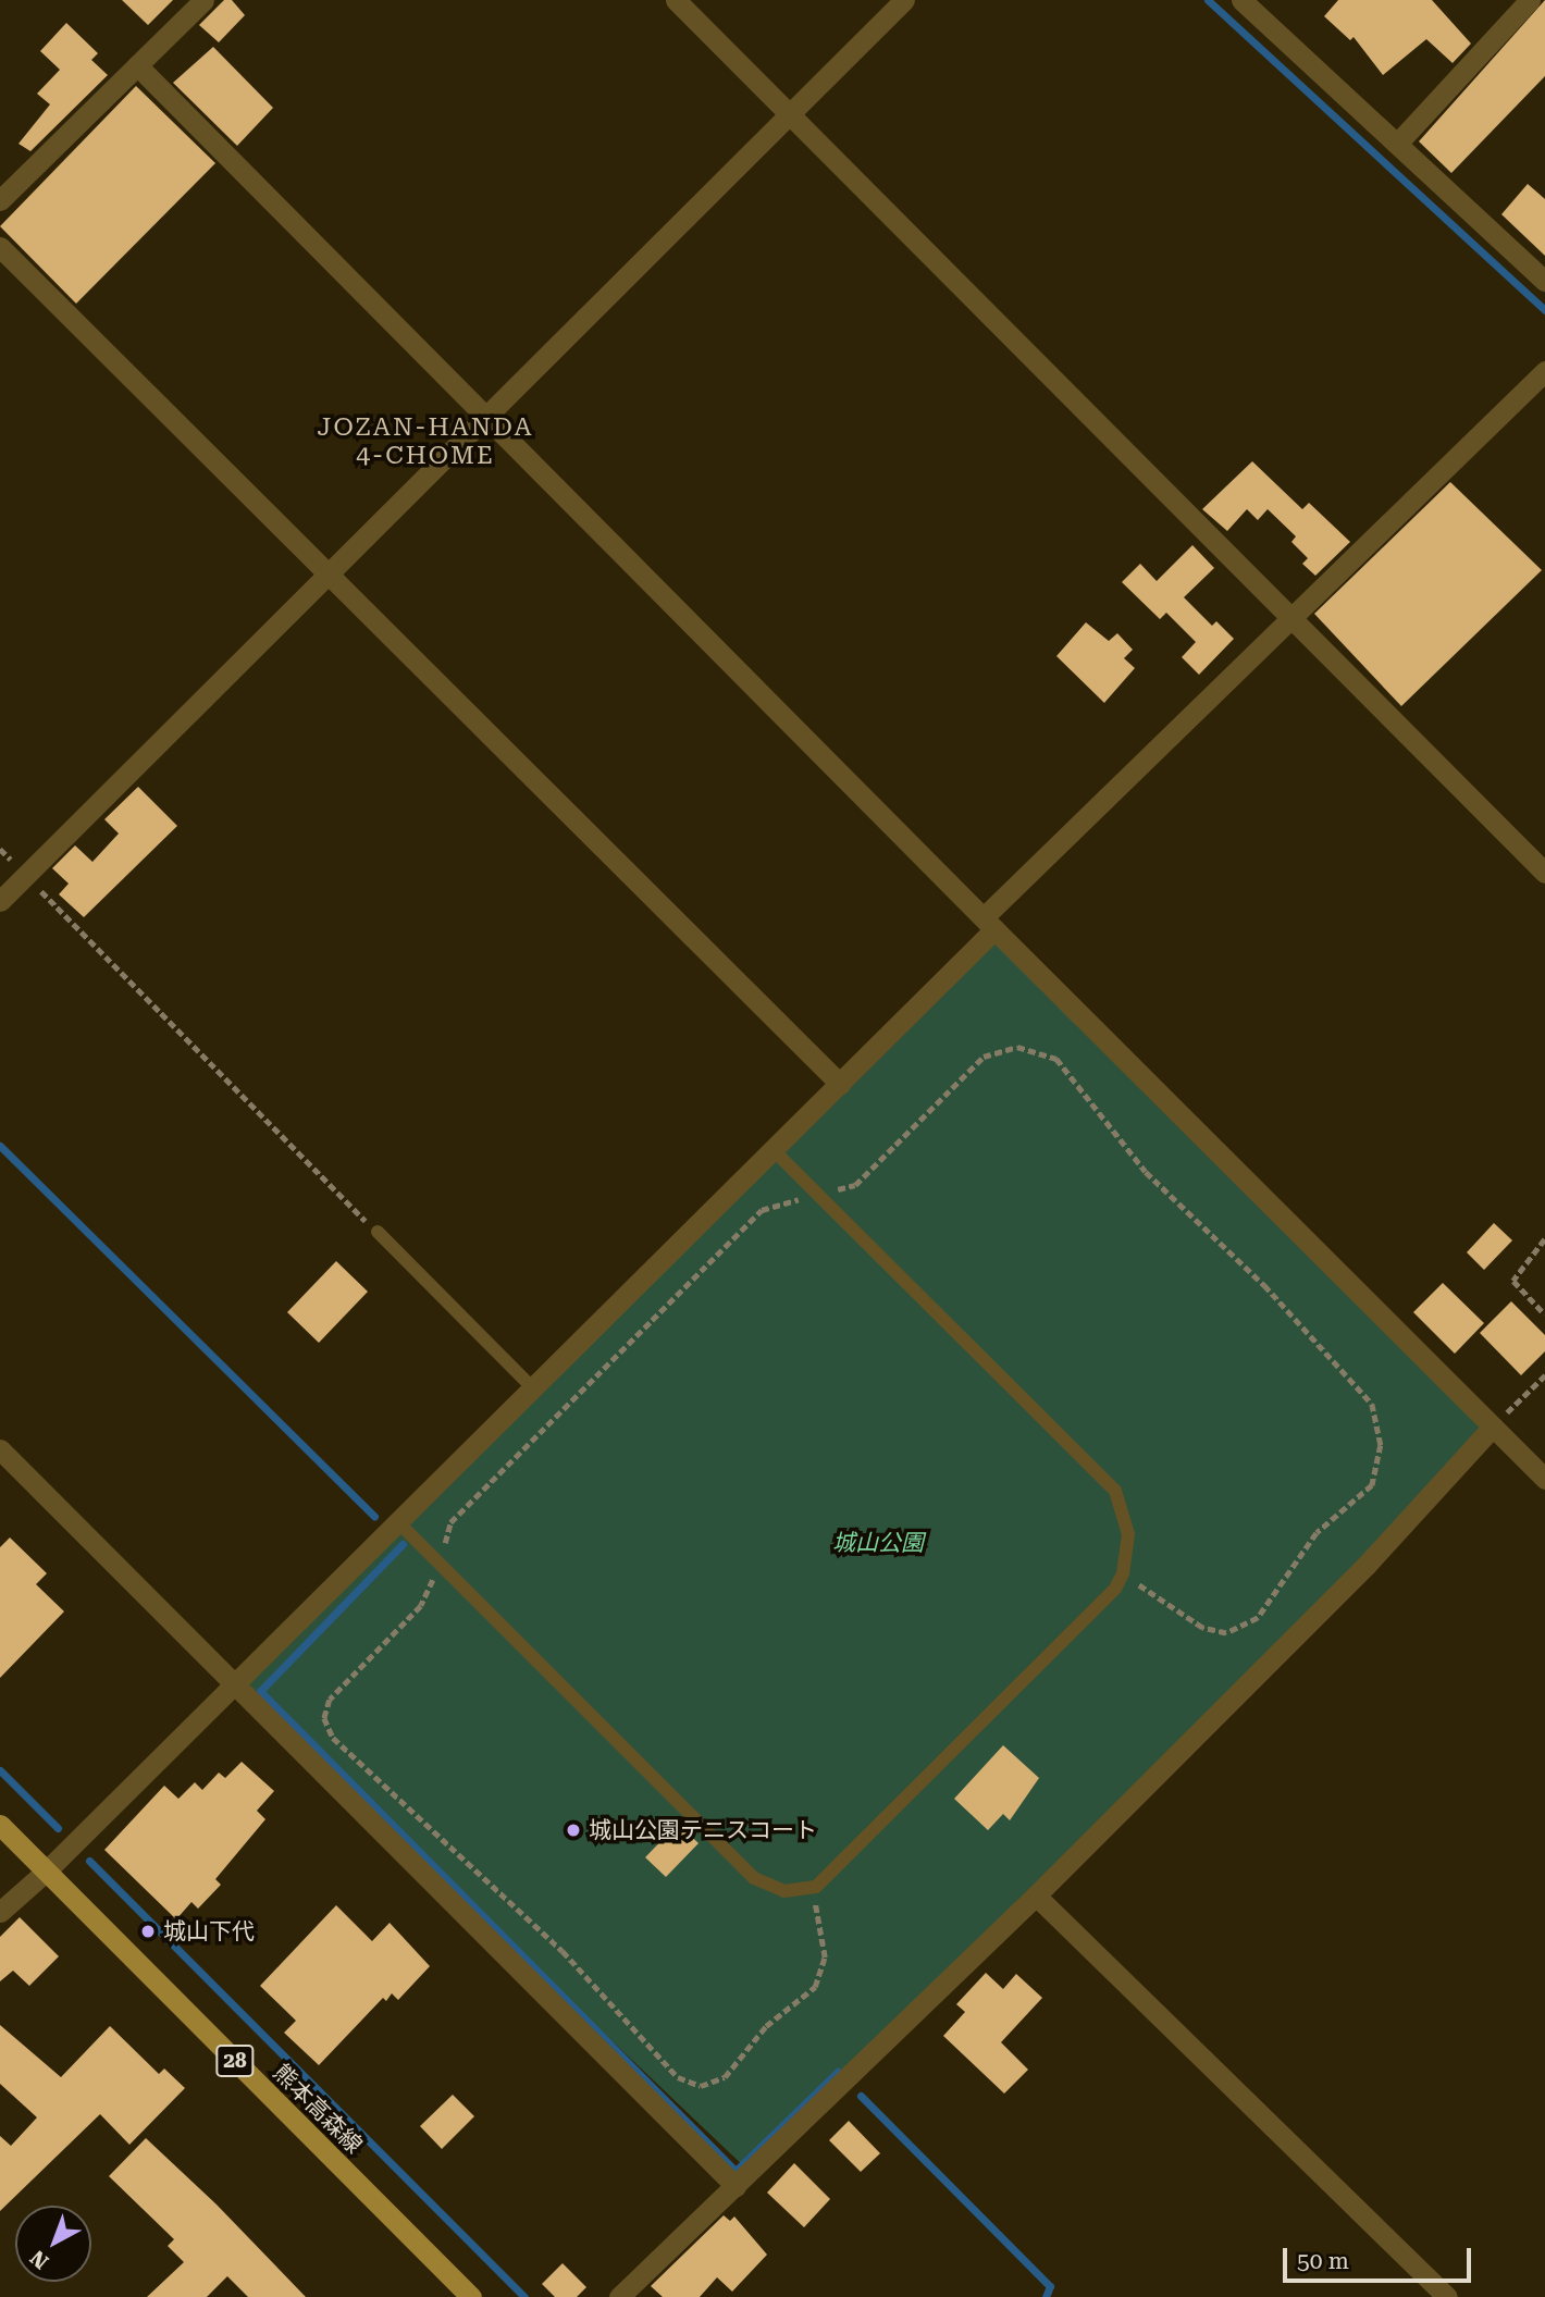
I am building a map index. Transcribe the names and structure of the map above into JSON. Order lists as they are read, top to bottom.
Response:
{
  "streets": {
    "main road": ["28", "熊本高森線"]
  },
  "districts": ["JOZAN-HANDA 4-CHOME"],
  "parks": ["城山公園"],
  "places": ["城山公園テニスコート", "城山下代"],
  "scale_bar": "50 m",
  "north": "bottom left"
}
